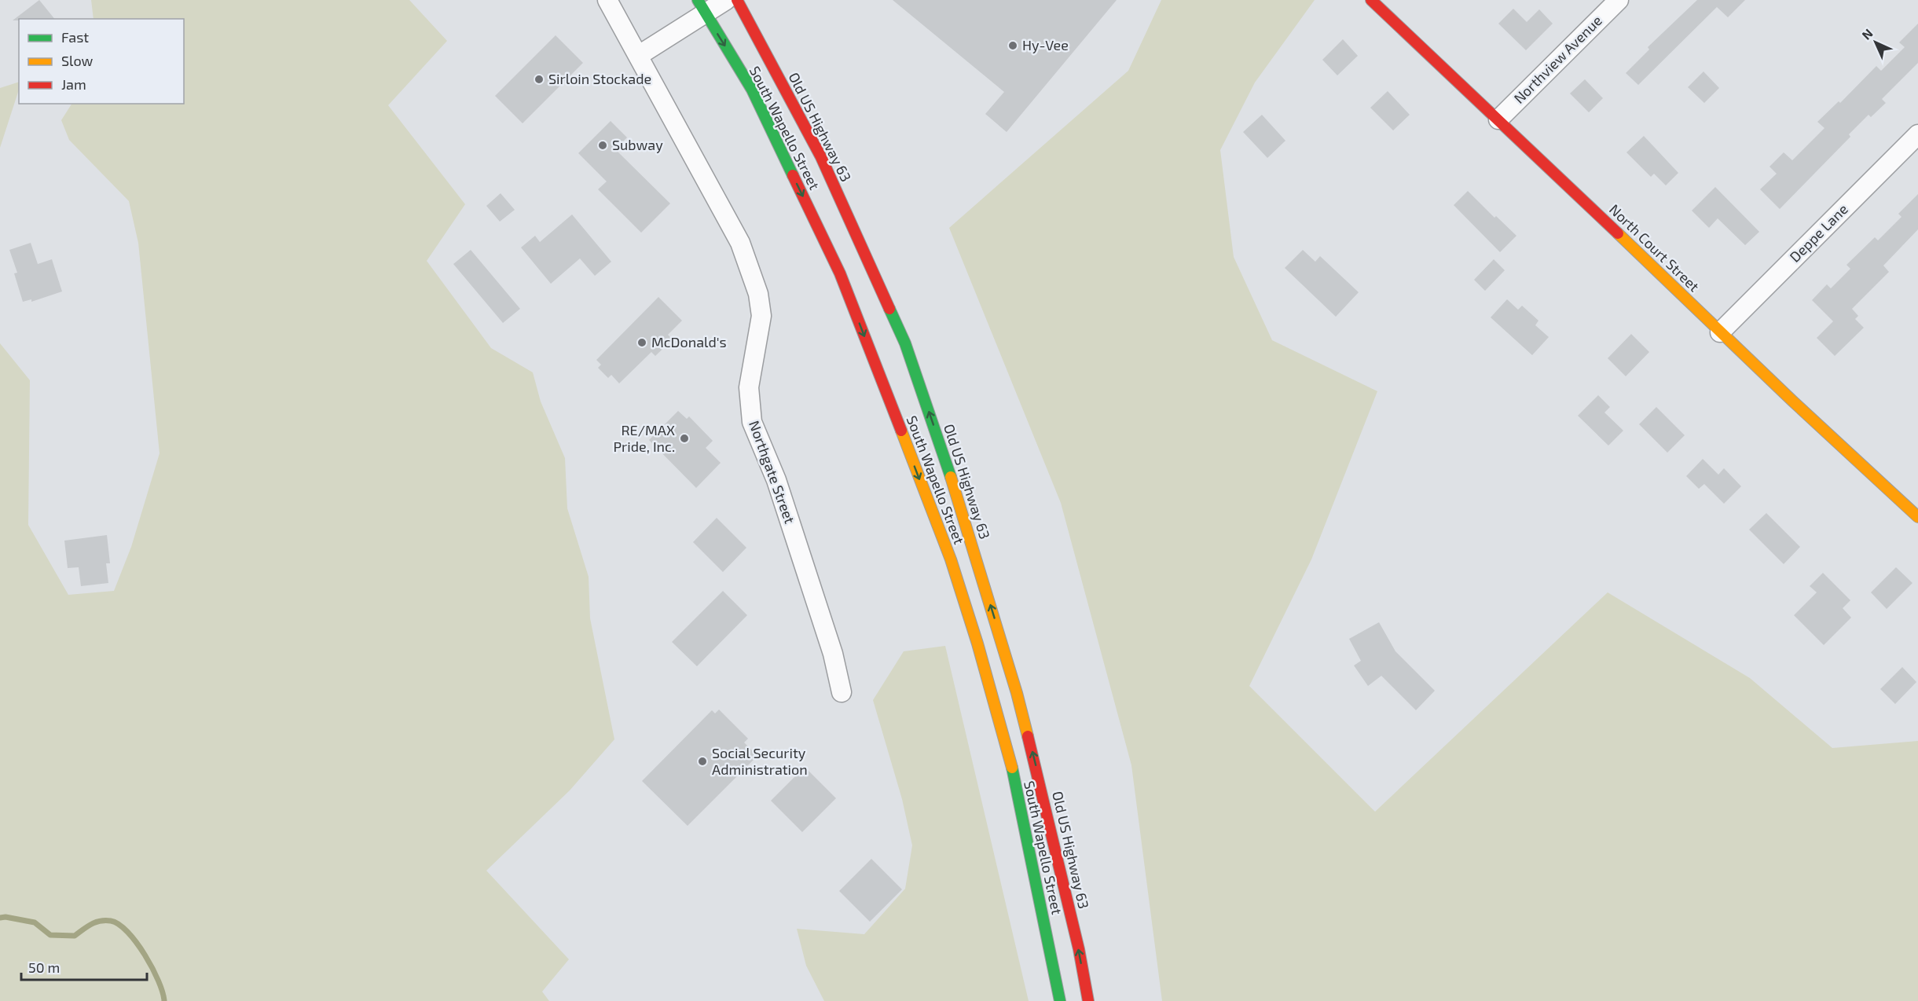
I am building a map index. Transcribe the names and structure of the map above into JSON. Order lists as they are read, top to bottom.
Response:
{
  "streets": {
    "main road": ["Old US Highway 63", "South Wapello Street", "North Court Street"],
    "street": ["Northview Avenue", "Deppe Lane", "Northgate Street"]
  },
  "crossings": [
    ["Northview Avenue", "North Court Street"],
    ["Deppe Lane", "North Court Street"]
  ],
  "one_way": ["Old US Highway 63", "South Wapello Street"],
  "places": [
    "Hy-Vee",
    "Sirloin Stockade",
    "Subway",
    "McDonald's",
    "RE/MAX Pride, Inc.",
    "Social Security Administration"
  ],
  "legend": ["Fast", "Slow", "Jam"],
  "scale_bar": "50 m",
  "north": "top left"
}
